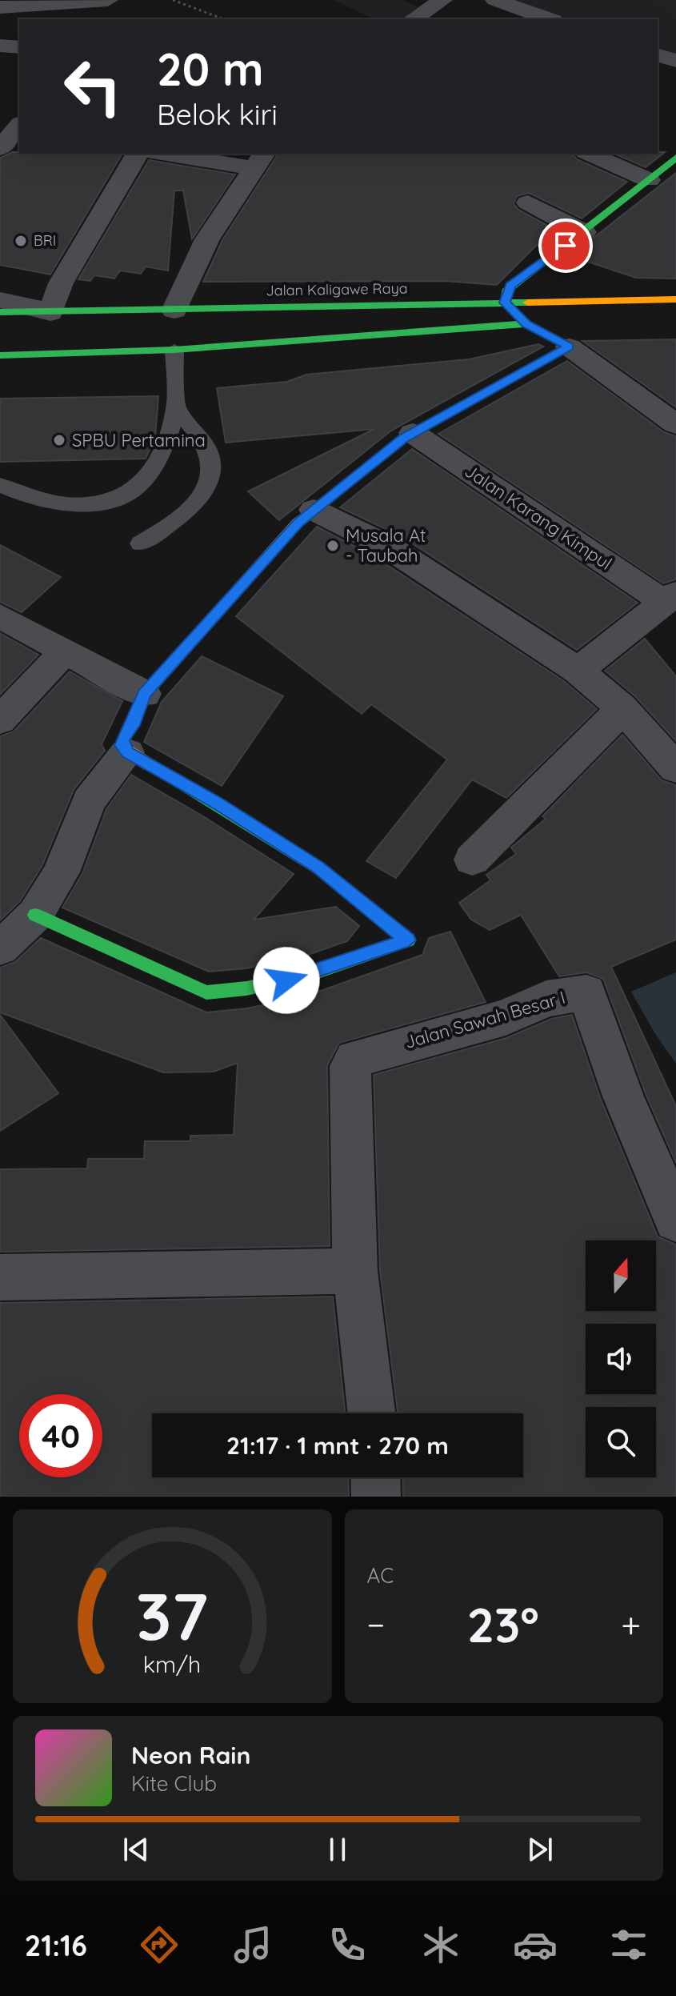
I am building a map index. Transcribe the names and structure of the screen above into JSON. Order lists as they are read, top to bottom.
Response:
{
  "streets": {
    "main road": ["Jalan Kaligawe Raya"],
    "street": ["Jalan Karang Kimpul", "Jalan Sawah Besar I"]
  },
  "places": ["BRI", "SPBU Pertamina", "Musala At - Taubah"],
  "north": "top",
  "page": {
    "turn": ["20 m", "Belok kiri"],
    "limit": "40",
    "trip": "21:17 · 1 mnt · 270 m",
    "tile": "AC",
    "heat": ["−", "23°", "+"],
    "song": ["Neon Rain", "Kite Club"],
    "tabs": "21:16",
    "gauge": ["37", "km/h"]
  }
}
